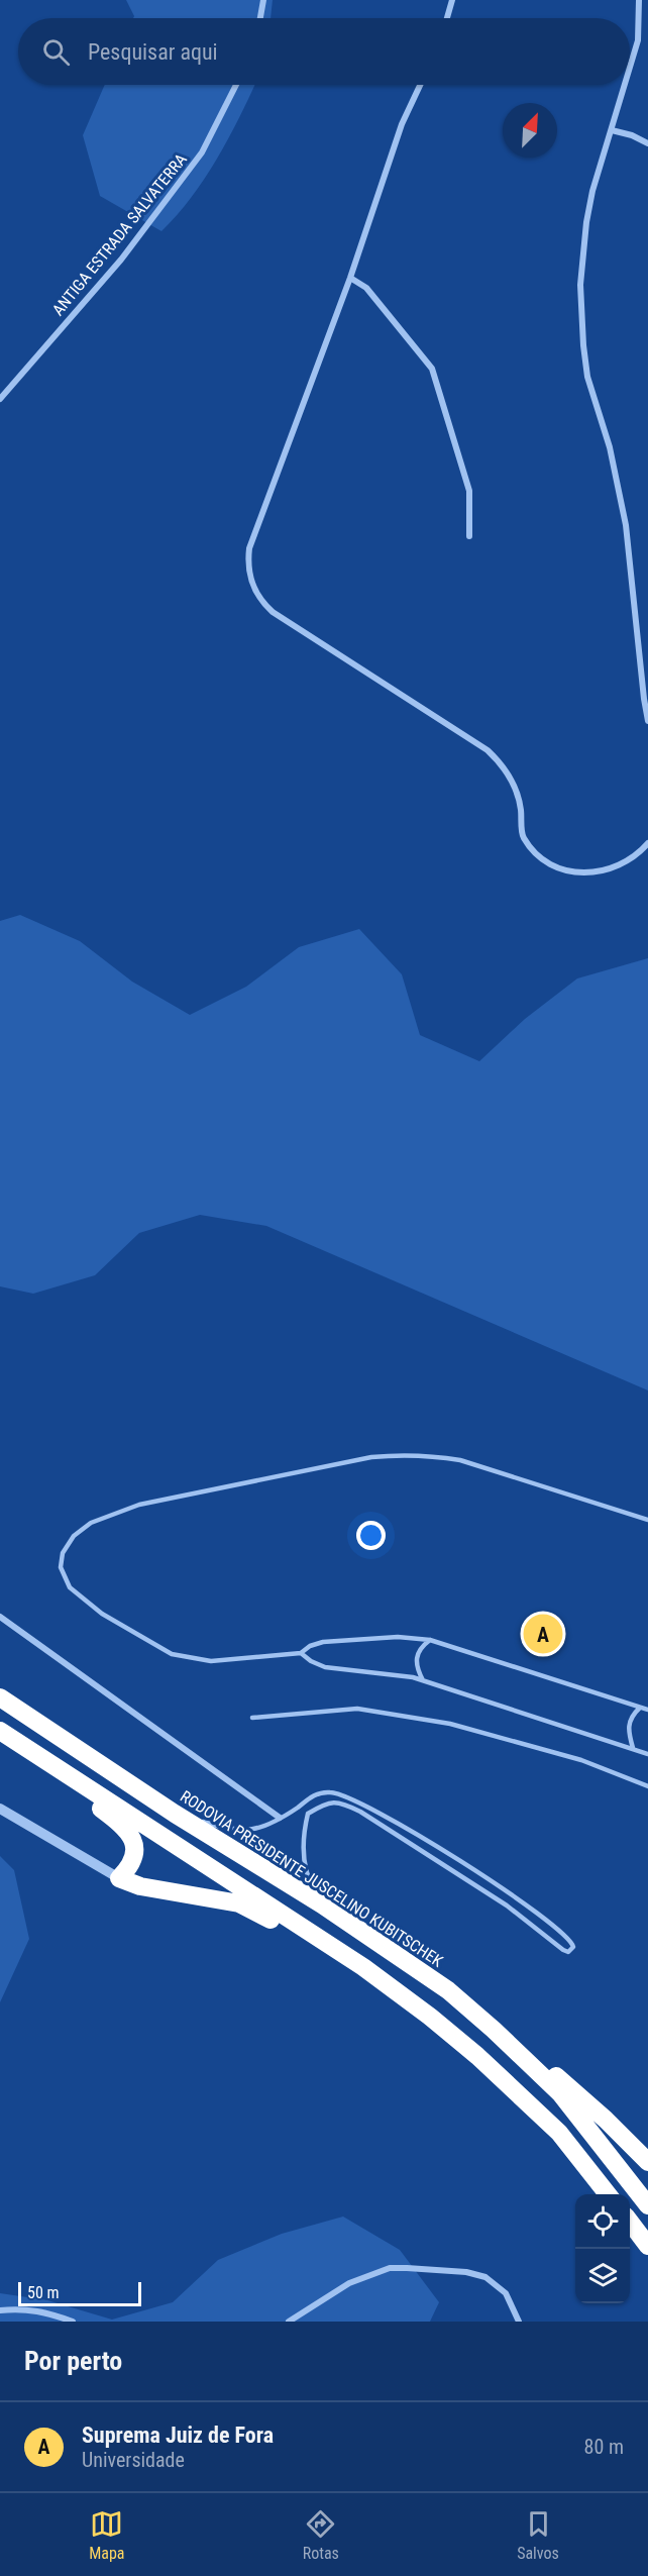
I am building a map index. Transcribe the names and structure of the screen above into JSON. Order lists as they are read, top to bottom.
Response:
{
  "streets": {
    "highway": ["RODOVIA PRESIDENTE JUSCELINO KUBITSCHEK"],
    "street": ["ANTIGA ESTRADA SALVATERRA"]
  },
  "scale_bar": "50 m",
  "north": "top right",
  "page": {
    "search": "Pesquisar aqui",
    "pins": "A",
    "scale": "50 m",
    "heading": "Por perto",
    "list": [
      {
        "mark": "A",
        "name": "Suprema Juiz de Fora",
        "note": "Universidade",
        "value": "80 m"
      }
    ],
    "nav": ["Mapa", "Rotas", "Salvos"]
  }
}
